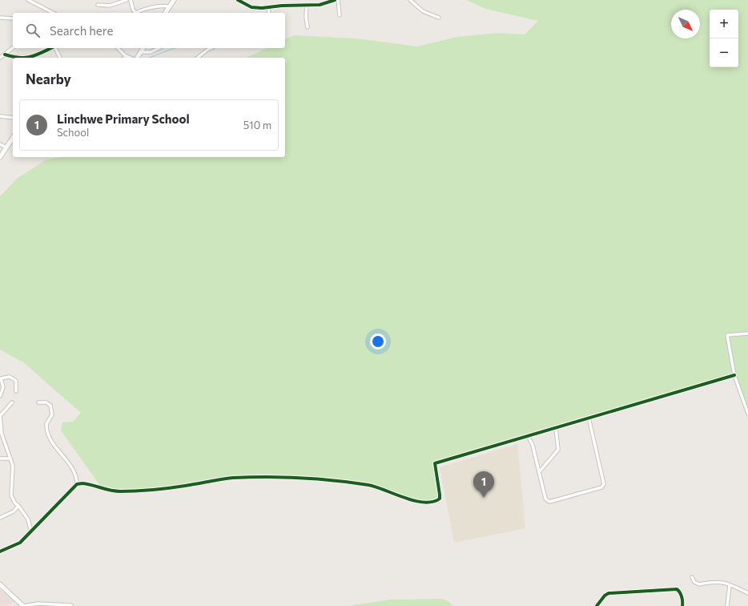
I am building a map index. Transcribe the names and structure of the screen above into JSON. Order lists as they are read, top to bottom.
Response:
{
  "north": "bottom right",
  "page": {
    "map_buttons": ["+", "−"],
    "search": "Search here",
    "heading": "Nearby",
    "list": [
      {
        "mark": "1",
        "name": "Linchwe Primary School",
        "note": "School",
        "value": "510 m"
      }
    ],
    "pins": "1"
  }
}
